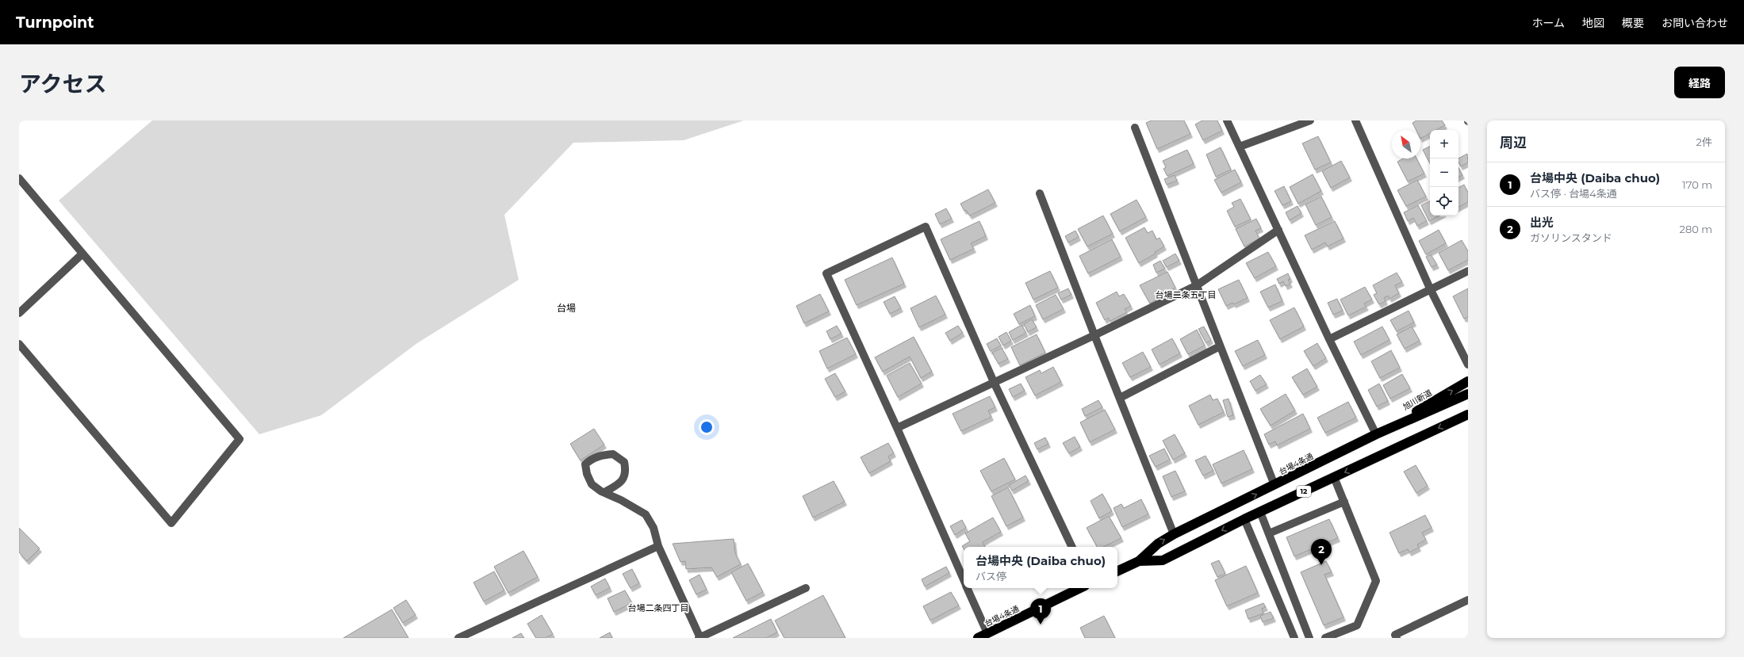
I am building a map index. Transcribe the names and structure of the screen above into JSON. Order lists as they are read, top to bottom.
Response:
{
  "streets": {
    "highway": ["旭川新道", "台場4条通", "12"]
  },
  "crossings": [
    ["旭川新道", "台場4条通"]
  ],
  "one_way": ["旭川新道"],
  "districts": ["台場二条五丁目", "台場", "台場二条四丁目"],
  "north": "top left",
  "page": {
    "header": "Turnpoint",
    "nav": [
      "ホーム",
      "地図",
      "概要",
      "お問い合わせ"
    ],
    "title": "アクセス",
    "buttons": "経路",
    "heading": ["周辺", "2件"],
    "map_buttons": ["+", "−"],
    "list": [
      {
        "mark": "1",
        "name": "台場中央 (Daiba chuo)",
        "note": "バス停 · 台場4条通",
        "value": "170 m"
      },
      {
        "mark": "2",
        "name": "出光",
        "note": "ガソリンスタンド",
        "value": "280 m"
      }
    ],
    "pins": ["2", "1"],
    "popup": ["台場中央 (Daiba chuo)", "バス停"]
  }
}
